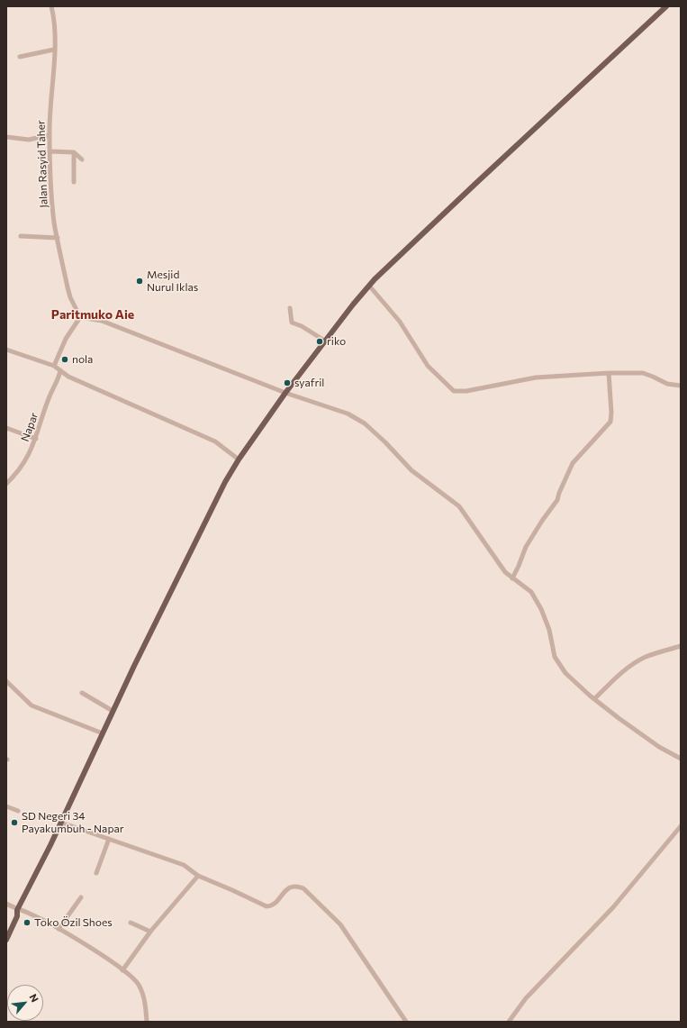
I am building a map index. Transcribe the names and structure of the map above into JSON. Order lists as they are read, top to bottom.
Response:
{
  "streets": {
    "street": ["Jalan Rasyid Taher", "Napar"]
  },
  "districts": ["Paritmuko Aie"],
  "places": [
    "Mesjid Nurul Iklas",
    "riko",
    "nola",
    "syafril",
    "SD Negeri 34 Payakumbuh - Napar",
    "Toko Özil Shoes"
  ],
  "north": "top right"
}
